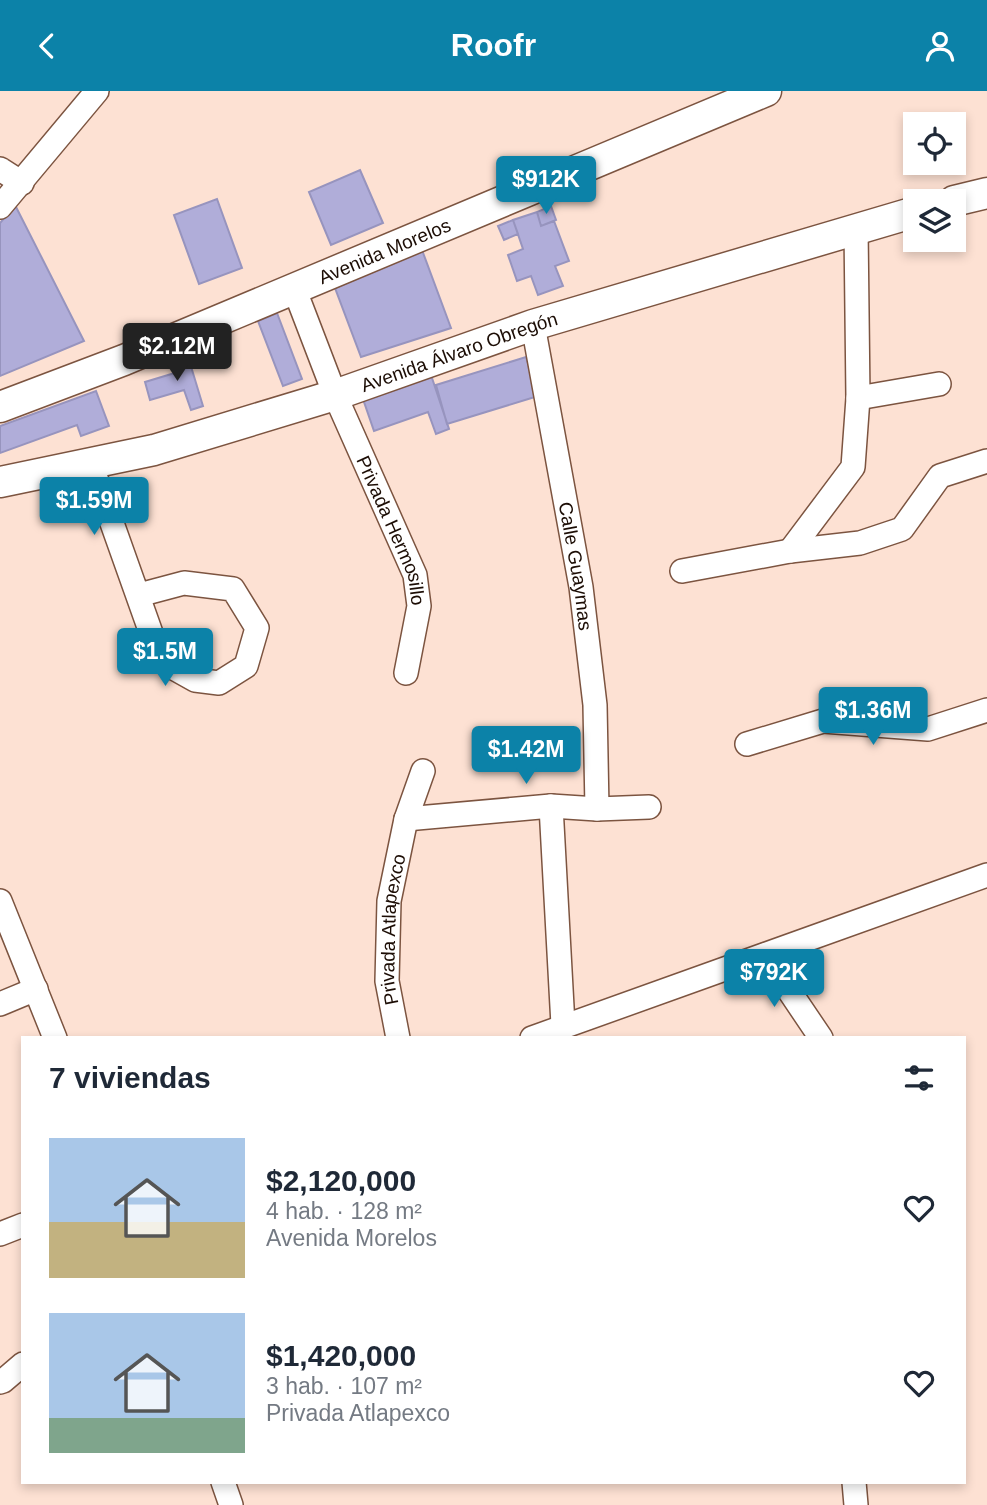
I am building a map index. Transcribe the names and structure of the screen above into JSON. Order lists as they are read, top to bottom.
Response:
{
  "streets": {
    "main road": ["Avenida Morelos", "Avenida Álvaro Obregón"],
    "street": ["Privada Hermosillo", "Calle Guaymas", "Privada Atlapexco"]
  },
  "crossings": [
    ["Avenida Morelos", "Privada Hermosillo"],
    ["Avenida Álvaro Obregón", "Privada Hermosillo"],
    ["Avenida Álvaro Obregón", "Calle Guaymas"]
  ],
  "page": {
    "header": "Roofr",
    "price": [
      "$912K",
      "$2.12M",
      "$1.59M",
      "$1.5M",
      "$1.36M",
      "$1.42M",
      "$792K"
    ],
    "heading": "7 viviendas",
    "list": [
      {
        "name": "$2,120,000",
        "note": "4 hab. · 128 m² · Avenida Morelos"
      },
      {
        "name": "$1,420,000",
        "note": "3 hab. · 107 m² · Privada Atlapexco"
      }
    ]
  }
}
